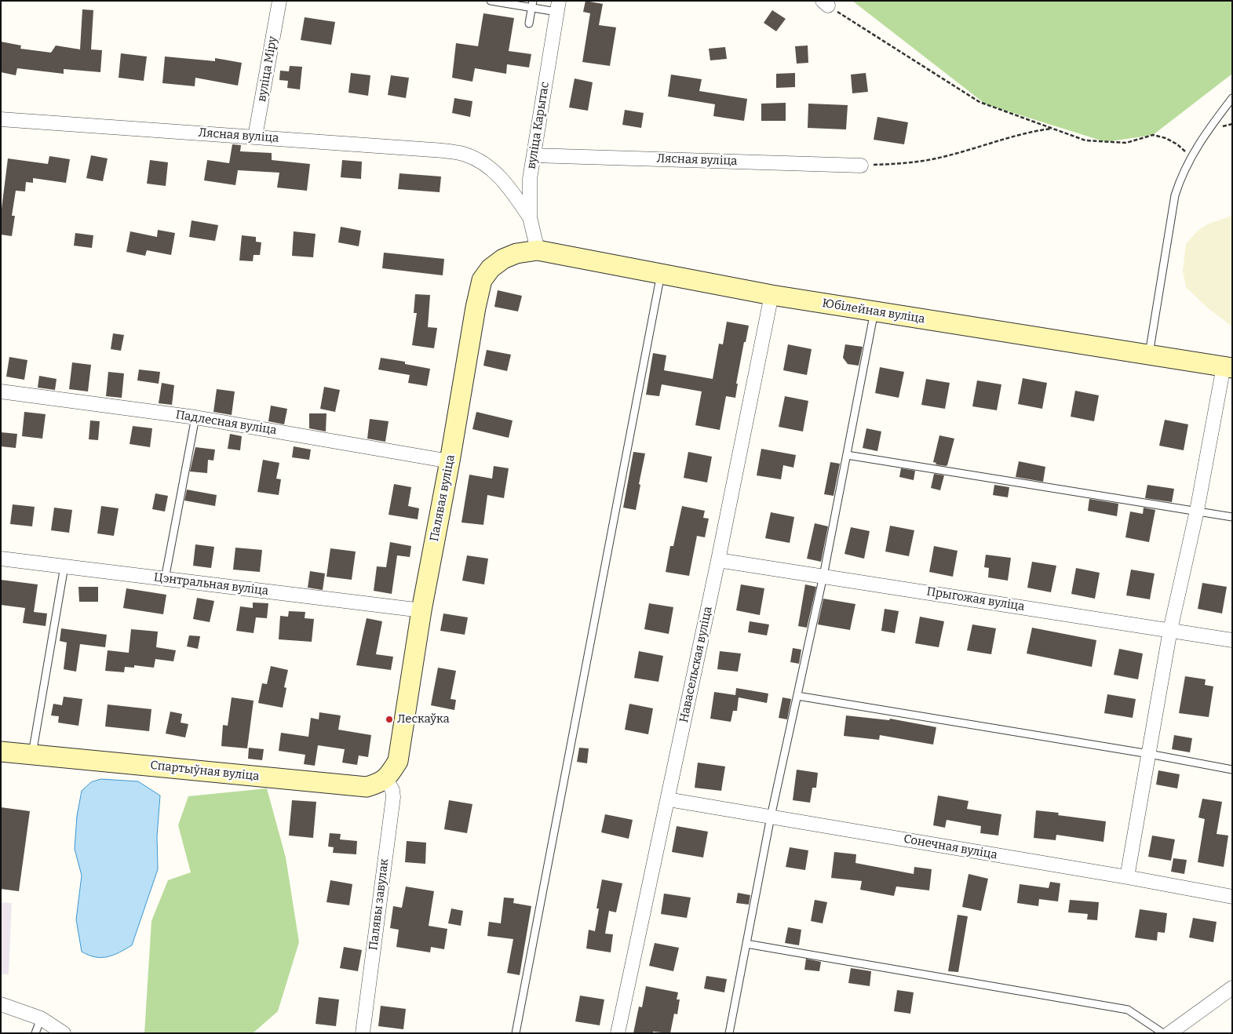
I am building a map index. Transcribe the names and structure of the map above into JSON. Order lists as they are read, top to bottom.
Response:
{
  "streets": {
    "main road": ["Юбілейная вуліца", "Палявая вуліца", "Спартыўная вуліца"],
    "street": [
      "вуліца Міру",
      "вуліца Карытас",
      "Лясная вуліца",
      "Падлесная вуліца",
      "Цэнтральная вуліца",
      "Прыгожая вуліца",
      "Навасельская вуліца",
      "Сонечная вуліца",
      "Палявы завулак"
    ]
  },
  "crossings": [
    ["вуліца Міру", "Лясная вуліца"],
    ["вуліца Карытас", "Лясная вуліца"],
    ["вуліца Карытас", "Юбілейная вуліца"],
    ["Юбілейная вуліца", "Палявая вуліца"],
    ["Юбілейная вуліца", "Навасельская вуліца"],
    ["Падлесная вуліца", "Палявая вуліца"],
    ["Палявая вуліца", "Цэнтральная вуліца"],
    ["Палявая вуліца", "Спартыўная вуліца"],
    ["Прыгожая вуліца", "Навасельская вуліца"],
    ["Навасельская вуліца", "Сонечная вуліца"],
    ["Спартыўная вуліца", "Палявы завулак"]
  ],
  "places": ["Лескаўка"]
}
